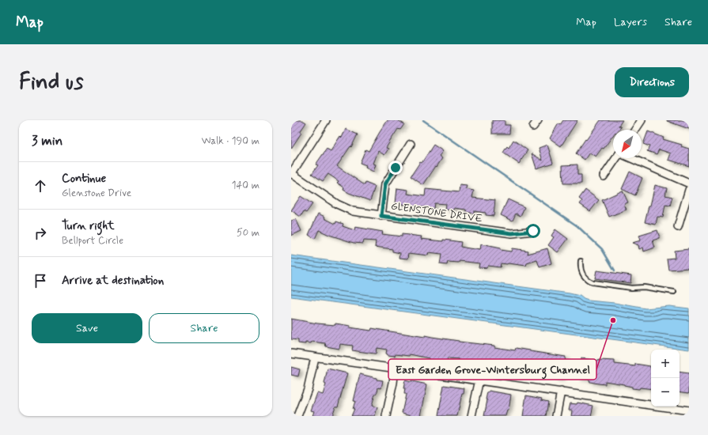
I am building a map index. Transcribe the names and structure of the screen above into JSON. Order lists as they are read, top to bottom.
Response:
{
  "streets": {
    "street": ["GLENSTONE DRIVE"]
  },
  "places": ["East Garden Grove-Wintersburg Channel"],
  "north": "bottom left",
  "page": {
    "header": "Map",
    "nav": ["Map", "Layers", "Share"],
    "buttons": [
      "Directions",
      ["Save", "Share"]
    ],
    "title": "Find us",
    "heading": ["3 min", "Walk · 190 m"],
    "list": [
      ["Continue", "Glenstone Drive", "140 m"],
      ["Turn right", "Bellport Circle", "50 m"],
      "Arrive at destination"
    ],
    "map_buttons": ["+", "−"]
  }
}
